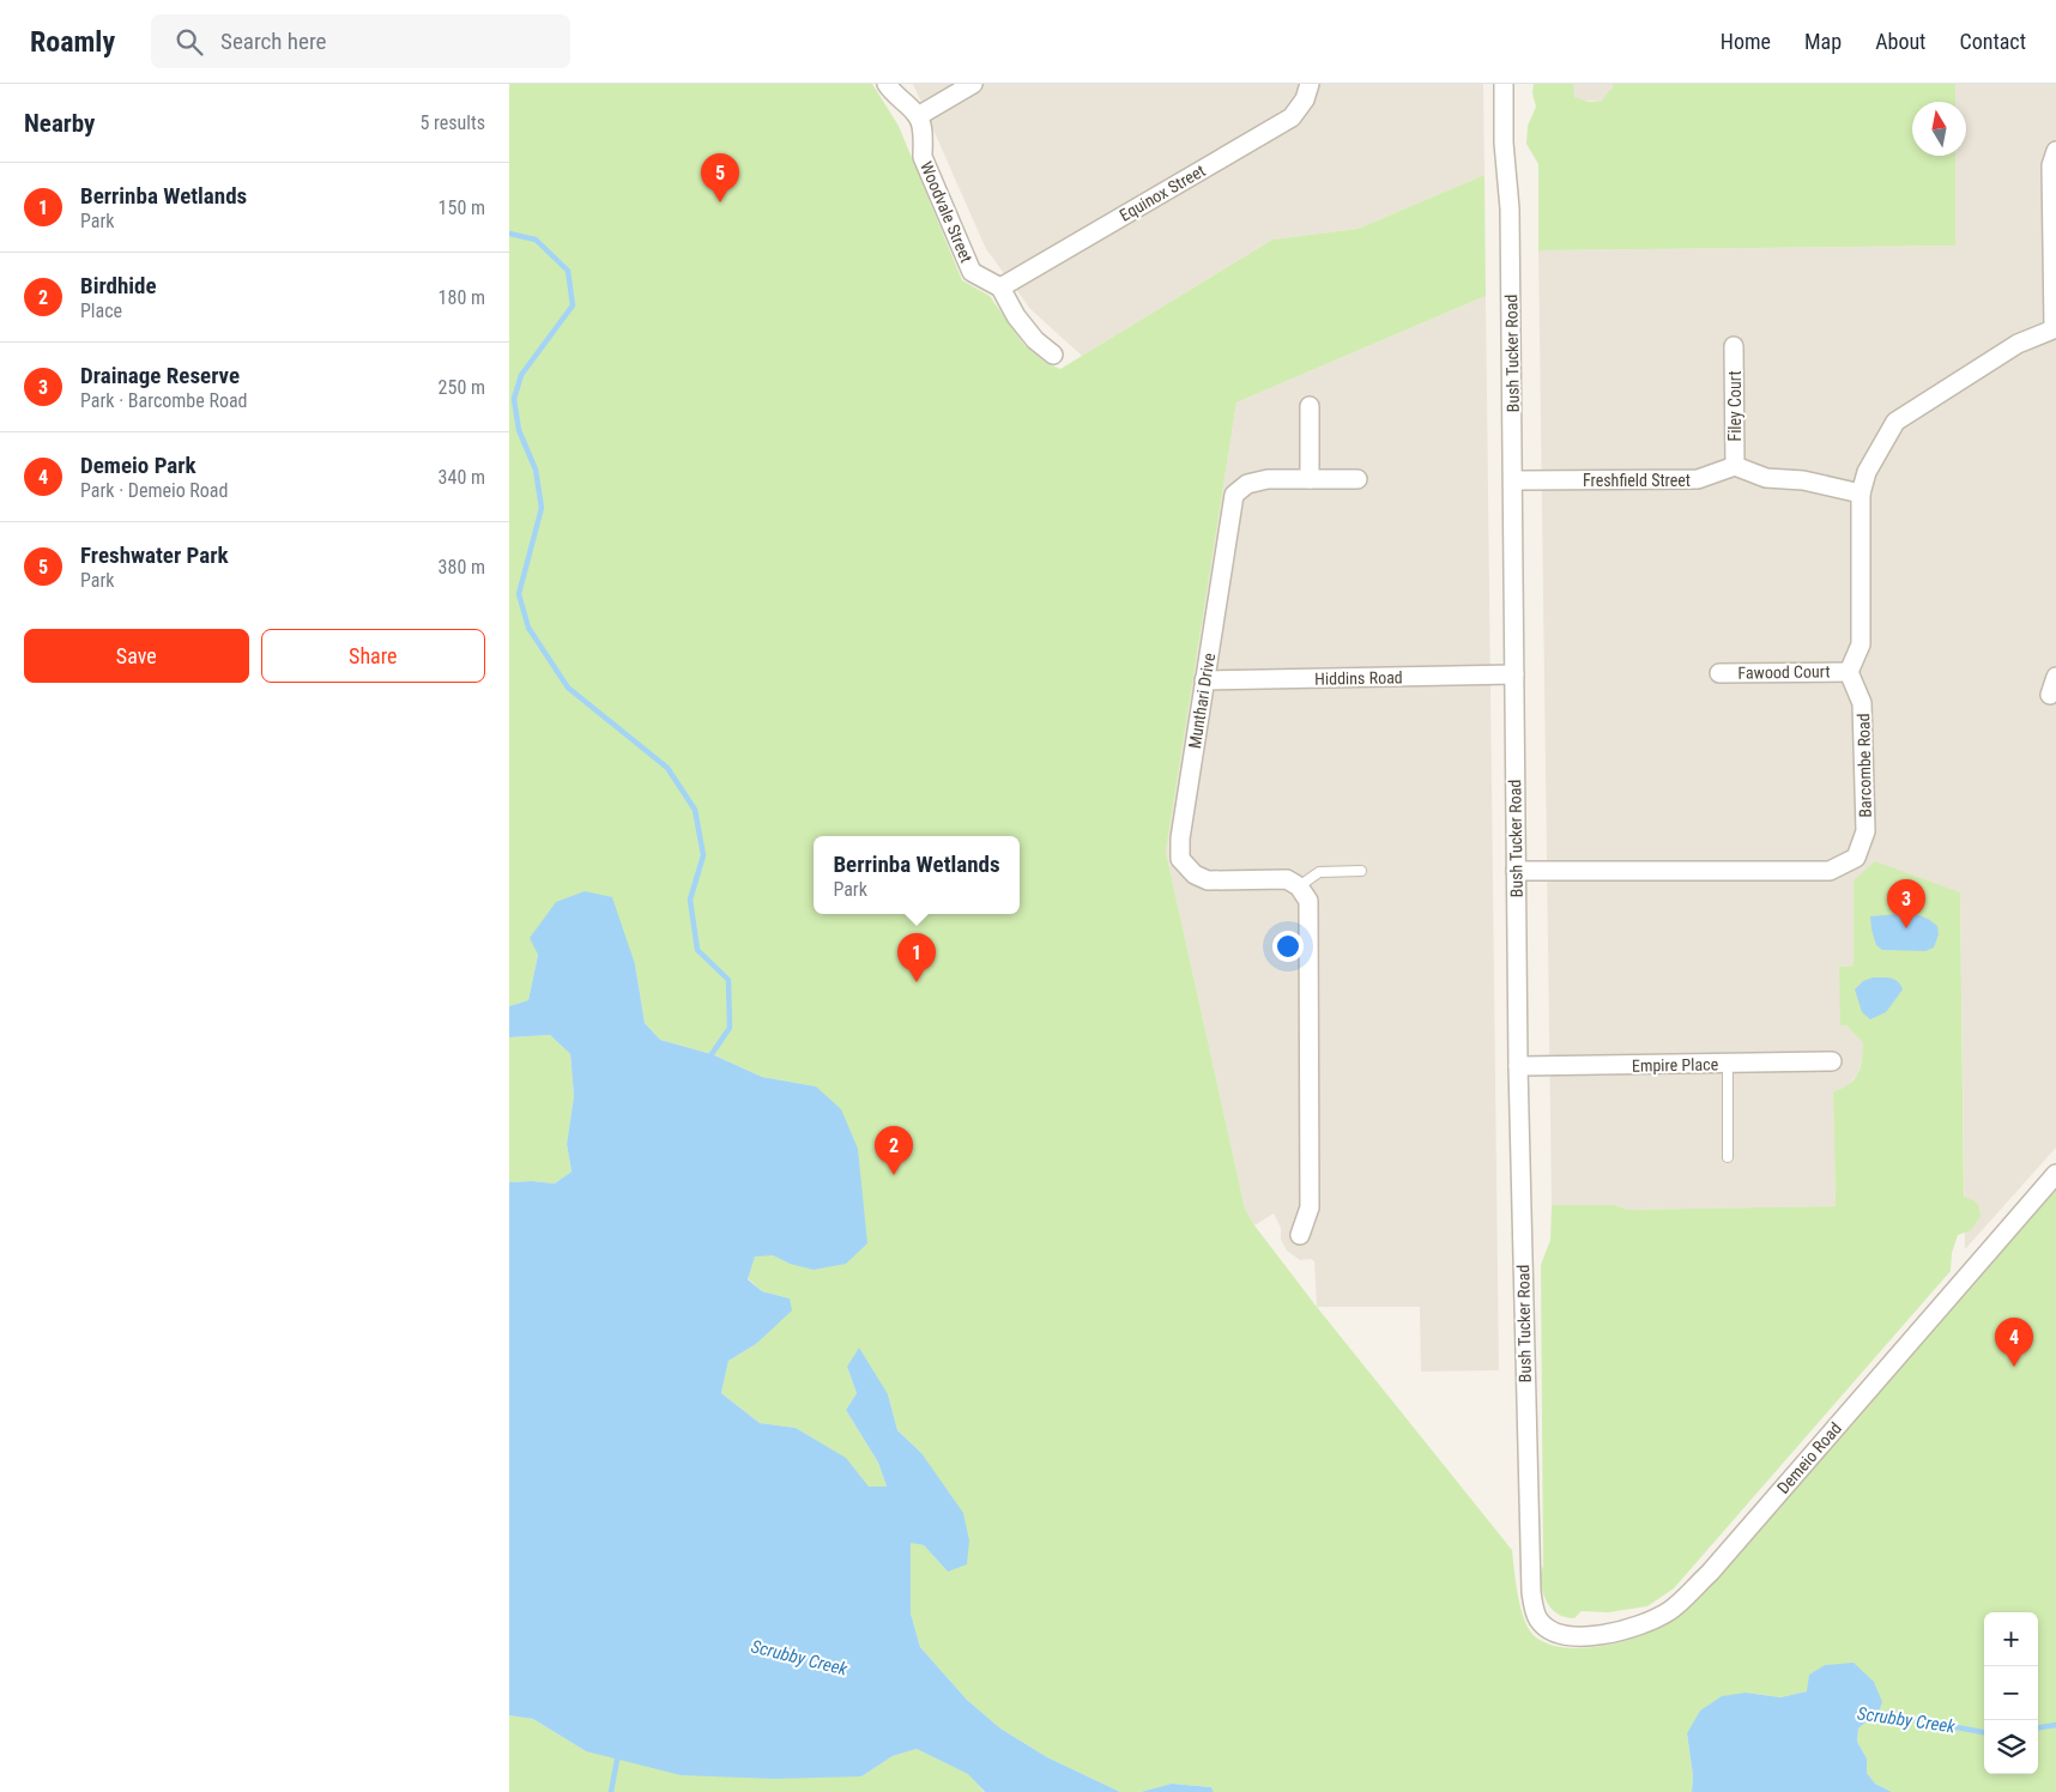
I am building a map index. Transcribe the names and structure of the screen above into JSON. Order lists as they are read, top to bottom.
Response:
{
  "streets": {
    "street": [
      "Equinox Street",
      "Woodvale Street",
      "Bush Tucker Road",
      "Filey Court",
      "Freshfield Street",
      "Fawood Court",
      "Hiddins Road",
      "Munthari Drive",
      "Barcombe Road",
      "Empire Place",
      "Demeio Road"
    ]
  },
  "crossings": [
    ["Equinox Street", "Woodvale Street"],
    ["Bush Tucker Road", "Freshfield Street"],
    ["Bush Tucker Road", "Hiddins Road"],
    ["Bush Tucker Road", "Barcombe Road"],
    ["Bush Tucker Road", "Empire Place"],
    ["Bush Tucker Road", "Demeio Road"],
    ["Filey Court", "Freshfield Street"],
    ["Fawood Court", "Barcombe Road"],
    ["Hiddins Road", "Munthari Drive"]
  ],
  "water": ["Scrubby Creek"],
  "north": "top",
  "page": {
    "header": "Roamly",
    "search": "Search here",
    "nav": [
      "Home",
      "Map",
      "About",
      "Contact"
    ],
    "heading": ["Nearby", "5 results"],
    "pins": [
      "5",
      "3",
      "1",
      "2",
      "4"
    ],
    "list": [
      {
        "mark": "1",
        "name": "Berrinba Wetlands",
        "note": "Park",
        "value": "150 m"
      },
      {
        "mark": "2",
        "name": "Birdhide",
        "note": "Place",
        "value": "180 m"
      },
      {
        "mark": "3",
        "name": "Drainage Reserve",
        "note": "Park · Barcombe Road",
        "value": "250 m"
      },
      {
        "mark": "4",
        "name": "Demeio Park",
        "note": "Park · Demeio Road",
        "value": "340 m"
      },
      {
        "mark": "5",
        "name": "Freshwater Park",
        "note": "Park",
        "value": "380 m"
      }
    ],
    "buttons": ["Save", "Share"],
    "popup": ["Berrinba Wetlands", "Park"],
    "map_buttons": ["+", "−"]
  }
}
